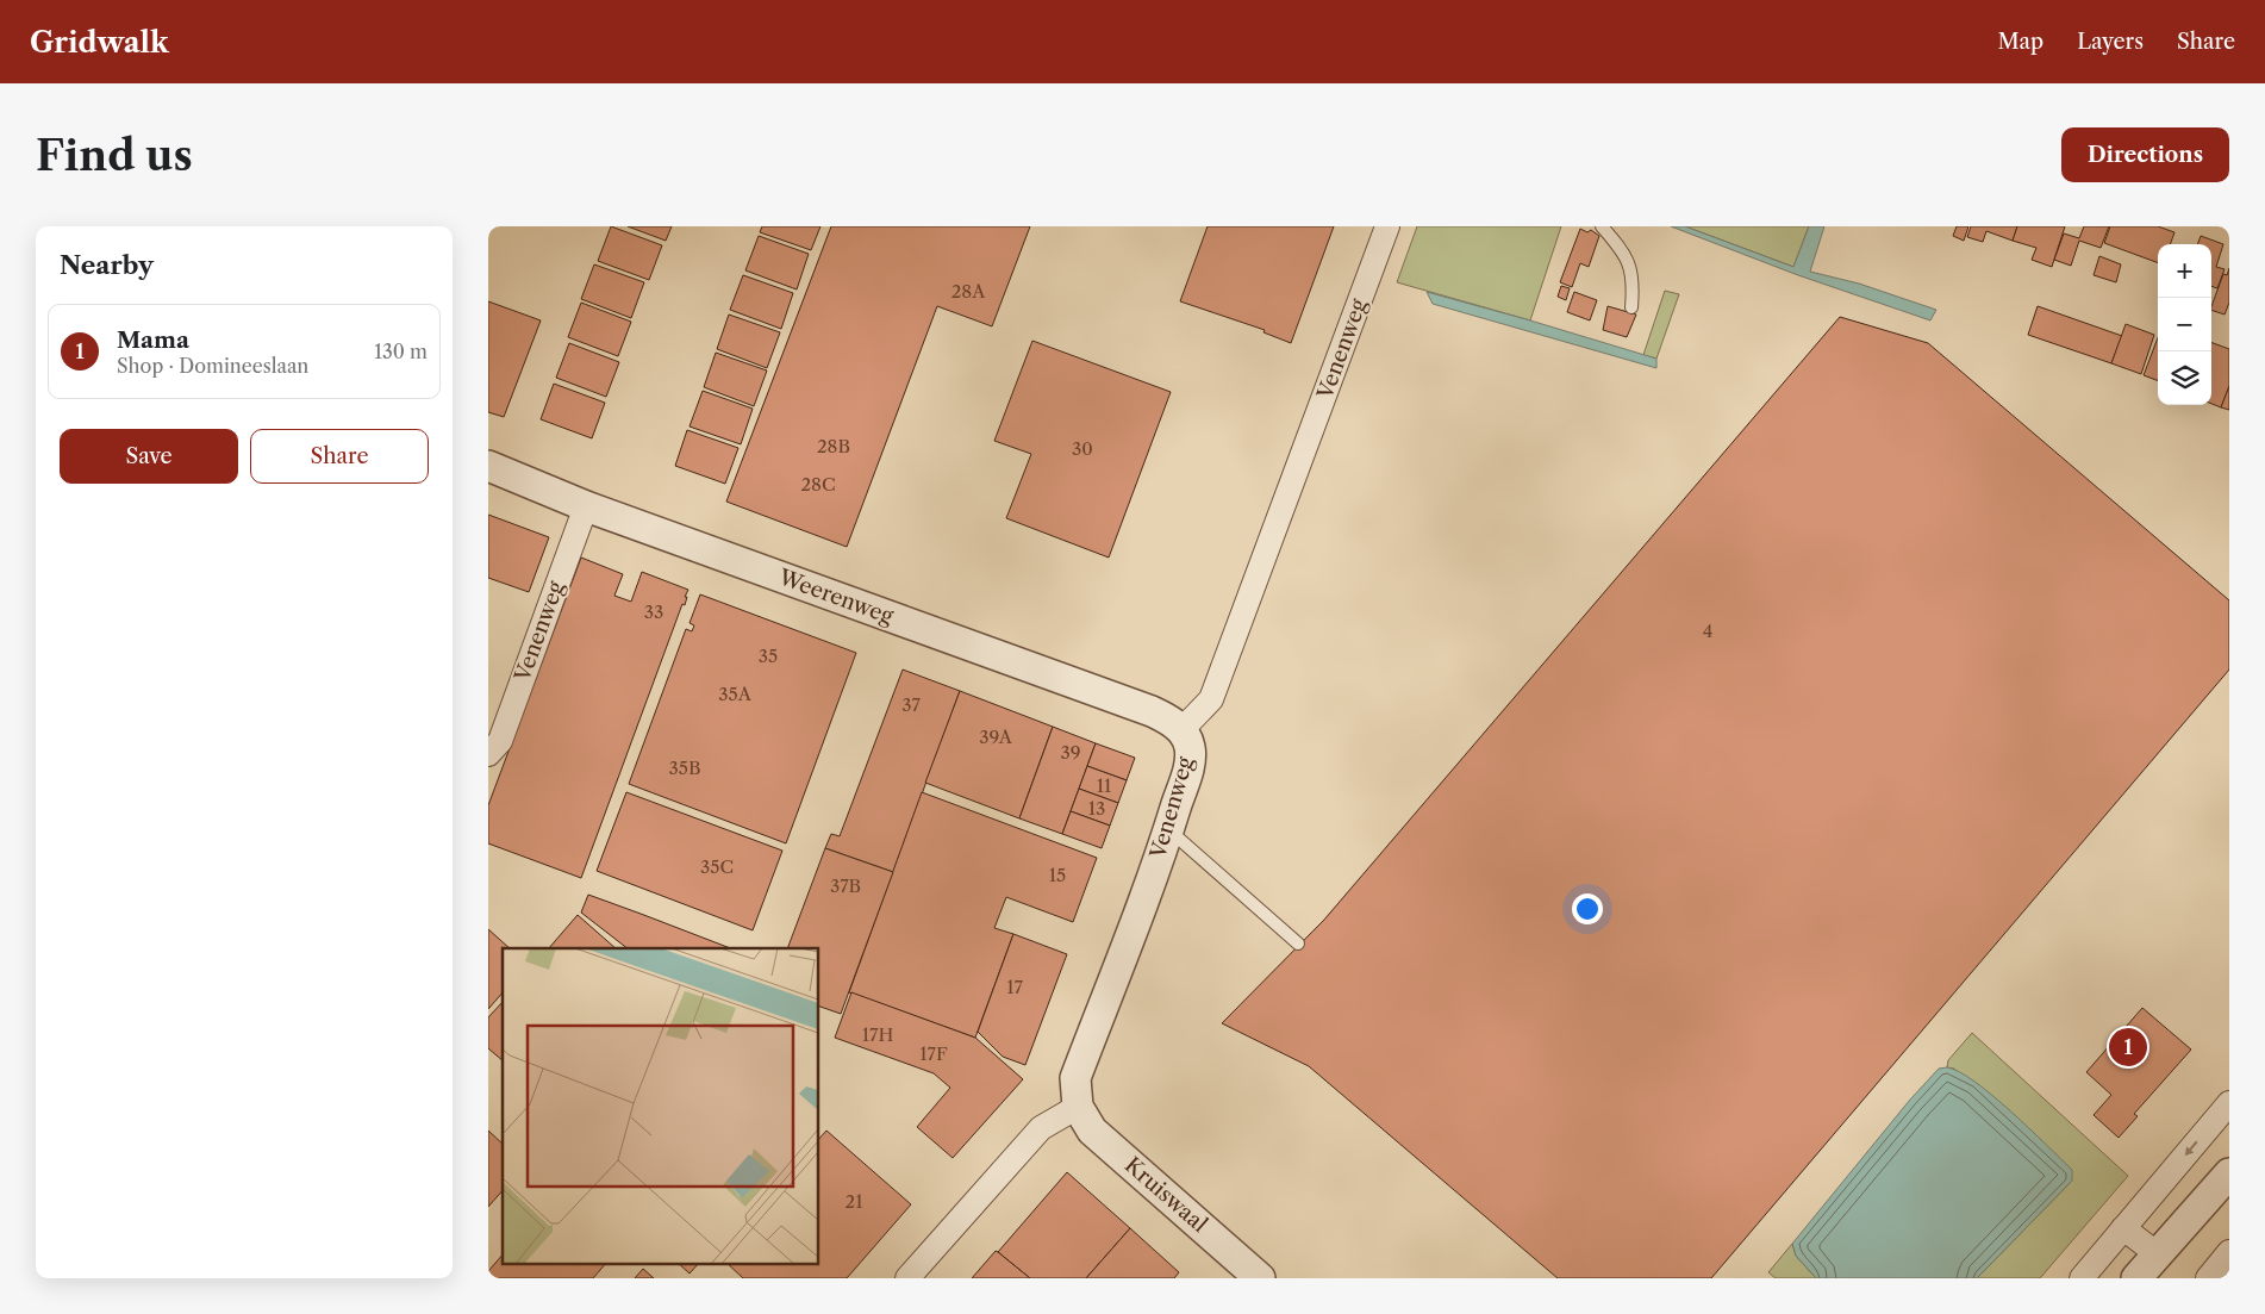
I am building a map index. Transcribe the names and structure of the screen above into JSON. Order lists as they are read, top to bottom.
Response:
{
  "streets": {
    "street": ["Venenweg", "Weerenweg", "Kruiswaal"]
  },
  "crossings": [
    ["Venenweg", "Weerenweg"],
    ["Venenweg", "Kruiswaal"]
  ],
  "house_numbers": [
    "28A",
    "28B",
    "30",
    "28C",
    "33",
    "4",
    "35",
    "35A",
    "37",
    "39A",
    "39",
    "35B",
    "11",
    "13",
    "35C",
    "15",
    "37B",
    "17",
    "17H",
    "17F",
    "21"
  ],
  "page": {
    "header": "Gridwalk",
    "nav": ["Map", "Layers", "Share"],
    "buttons": [
      "Directions",
      ["Save", "Share"]
    ],
    "title": "Find us",
    "heading": "Nearby",
    "map_buttons": ["+", "−"],
    "list": [
      {
        "mark": "1",
        "name": "Mama",
        "note": "Shop · Domineeslaan",
        "value": "130 m"
      }
    ],
    "pins": "1"
  }
}
